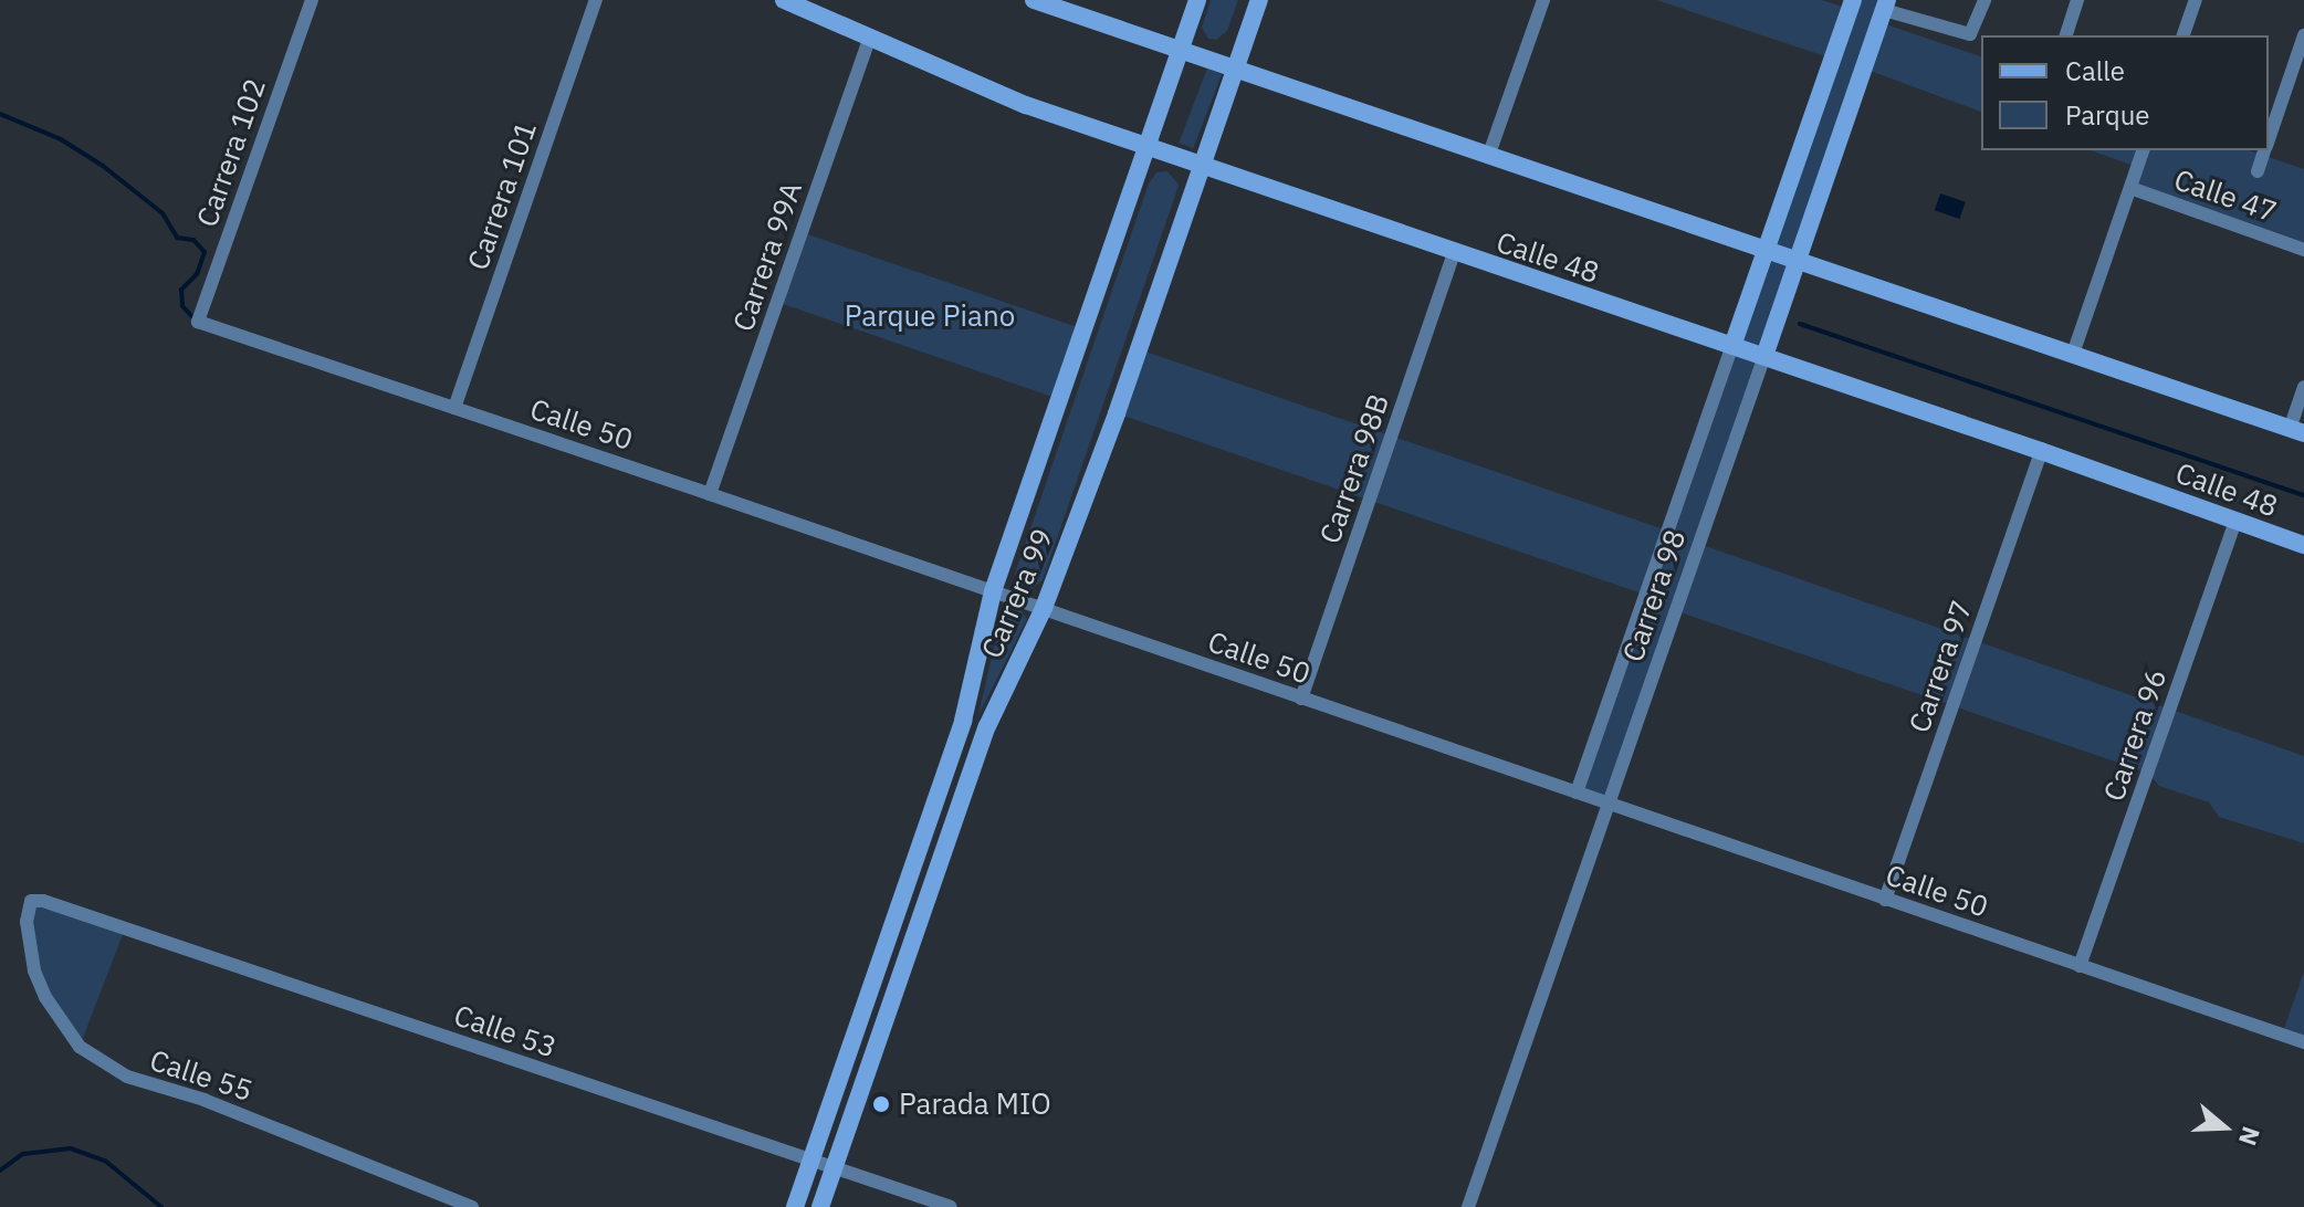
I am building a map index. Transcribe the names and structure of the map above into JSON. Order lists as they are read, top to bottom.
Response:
{
  "streets": {
    "main road": ["Calle 48", "Carrera 99", "Carrera 98"],
    "street": [
      "Carrera 102",
      "Carrera 101",
      "Calle 47",
      "Carrera 99A",
      "Calle 50",
      "Carrera 98B",
      "Carrera 97",
      "Carrera 96",
      "Calle 53",
      "Calle 55"
    ]
  },
  "crossings": [
    ["Carrera 102", "Calle 50"],
    ["Carrera 101", "Calle 50"],
    ["Carrera 99A", "Calle 48"],
    ["Carrera 99A", "Calle 50"],
    ["Calle 48", "Carrera 98B"],
    ["Calle 48", "Carrera 99"],
    ["Calle 48", "Carrera 98"],
    ["Calle 48", "Carrera 97"],
    ["Calle 48", "Carrera 96"],
    ["Calle 50", "Carrera 98B"],
    ["Calle 50", "Carrera 99"],
    ["Calle 50", "Carrera 98"],
    ["Calle 50", "Carrera 97"],
    ["Calle 50", "Carrera 96"],
    ["Carrera 99", "Calle 53"],
    ["Calle 53", "Calle 55"]
  ],
  "parks": ["Parque Piano"],
  "places": ["Parada MIO"],
  "legend": ["Calle", "Parque"],
  "north": "right"
}
